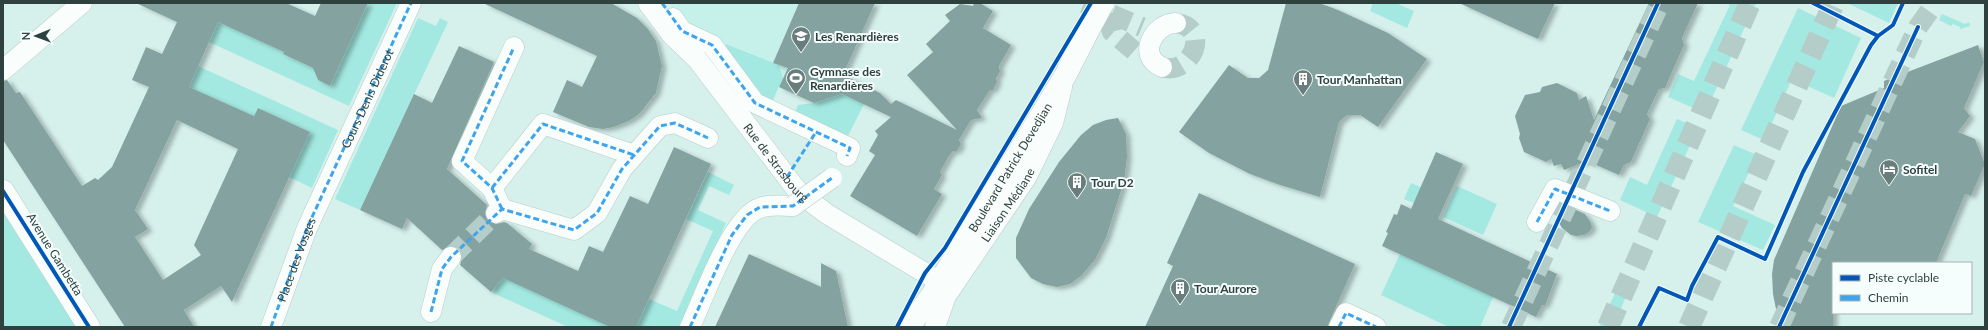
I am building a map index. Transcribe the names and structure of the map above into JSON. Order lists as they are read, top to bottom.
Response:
{
  "streets": {
    "main road": ["Boulevard Patrick Devedjian", "Avenue Gambetta"],
    "street": [
      "Cours Denis Diderot",
      "Rue de Strasbourg",
      "Liaison Médiane",
      "Place des Vosges"
    ]
  },
  "crossings": [
    ["Cours Denis Diderot", "Place des Vosges"],
    ["Rue de Strasbourg", "Boulevard Patrick Devedjian"],
    ["Boulevard Patrick Devedjian", "Liaison Médiane"]
  ],
  "places": {
    "school or university": ["Les Renardières"],
    "sports": ["Gymnase des Renardières"],
    "building": ["Tour Manhattan", "Tour D2", "Tour Aurore"],
    "hotel": ["Sofitel"]
  },
  "legend": ["Piste cyclable", "Chemin"],
  "north": "left"
}
